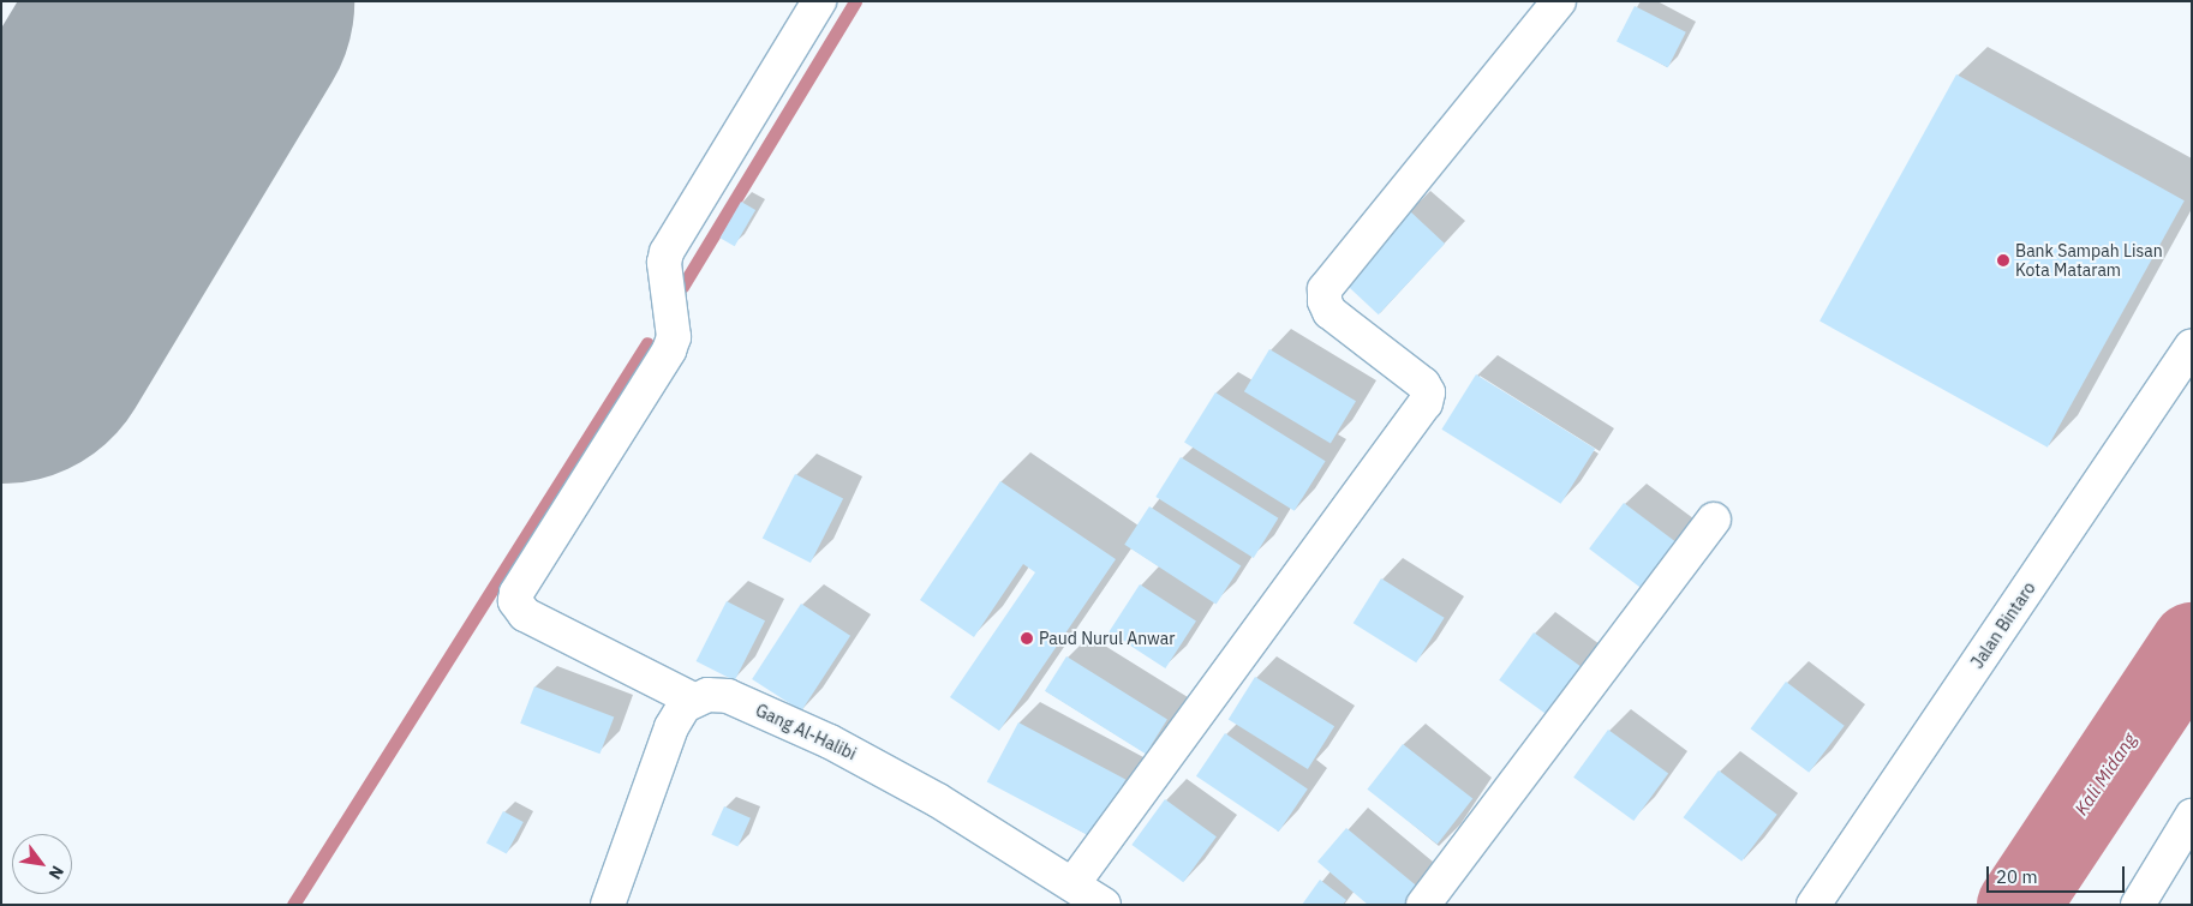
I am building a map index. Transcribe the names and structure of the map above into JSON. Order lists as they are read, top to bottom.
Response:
{
  "streets": {
    "street": ["Jalan Bintaro", "Gang Al-Halibi"]
  },
  "water": ["Kali Midang"],
  "places": ["Bank Sampah Lisan Kota Mataram", "Paud Nurul Anwar"],
  "scale_bar": "20 m",
  "north": "bottom right"
}
